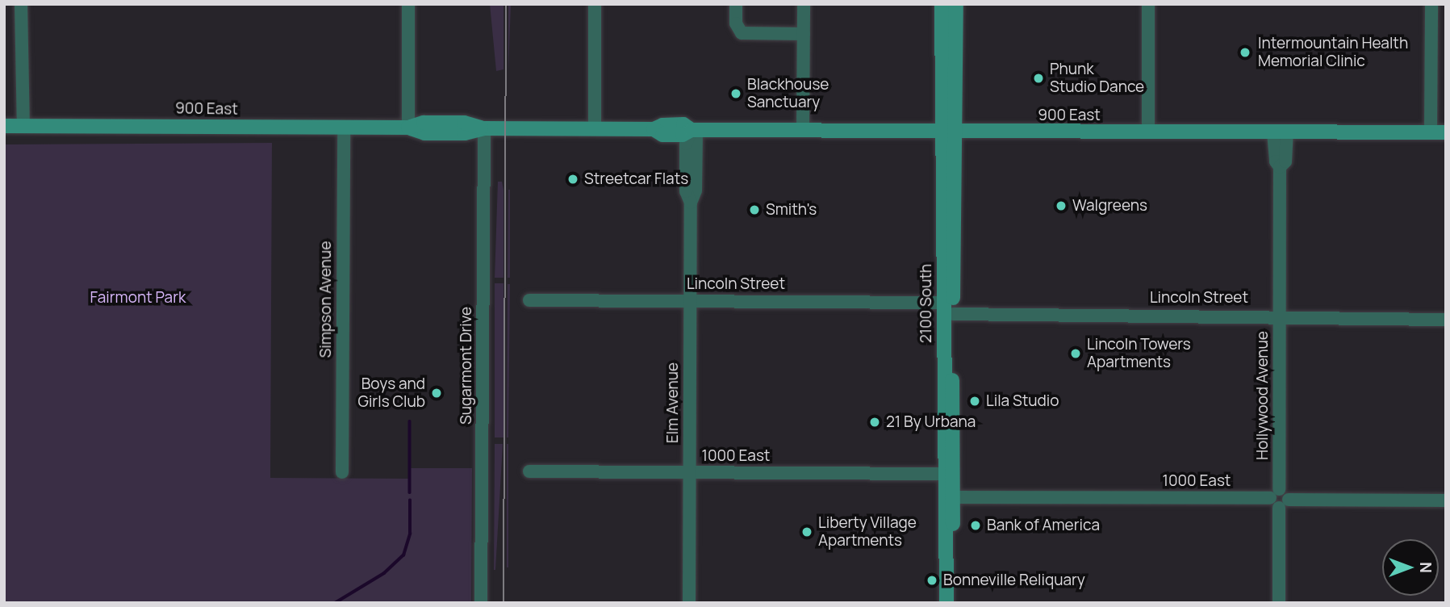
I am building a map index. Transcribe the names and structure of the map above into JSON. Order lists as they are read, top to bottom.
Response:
{
  "streets": {
    "street": [
      "900 East",
      "Lincoln Street",
      "Simpson Avenue",
      "2100 South",
      "Sugarmont Drive",
      "Hollywood Avenue",
      "Elm Avenue",
      "1000 East"
    ]
  },
  "crossings": [
    ["900 East", "Simpson Avenue"],
    ["900 East", "2100 South"],
    ["900 East", "Sugarmont Drive"],
    ["900 East", "Hollywood Avenue"],
    ["900 East", "Elm Avenue"],
    ["Lincoln Street", "2100 South"],
    ["Lincoln Street", "Hollywood Avenue"],
    ["Lincoln Street", "Elm Avenue"],
    ["2100 South", "1000 East"],
    ["Hollywood Avenue", "1000 East"],
    ["Elm Avenue", "1000 East"]
  ],
  "parks": ["Fairmont Park"],
  "places": [
    "Intermountain Health Memorial Clinic",
    "Phunk Studio Dance",
    "Blackhouse Sanctuary",
    "Streetcar Flats",
    "Walgreens",
    "Smith's",
    "Lincoln Towers Apartments",
    "Boys and Girls Club",
    "Lila Studio",
    "21 By Urbana",
    "Bank of America",
    "Liberty Village Apartments",
    "Bonneville Reliquary"
  ],
  "north": "right"
}
